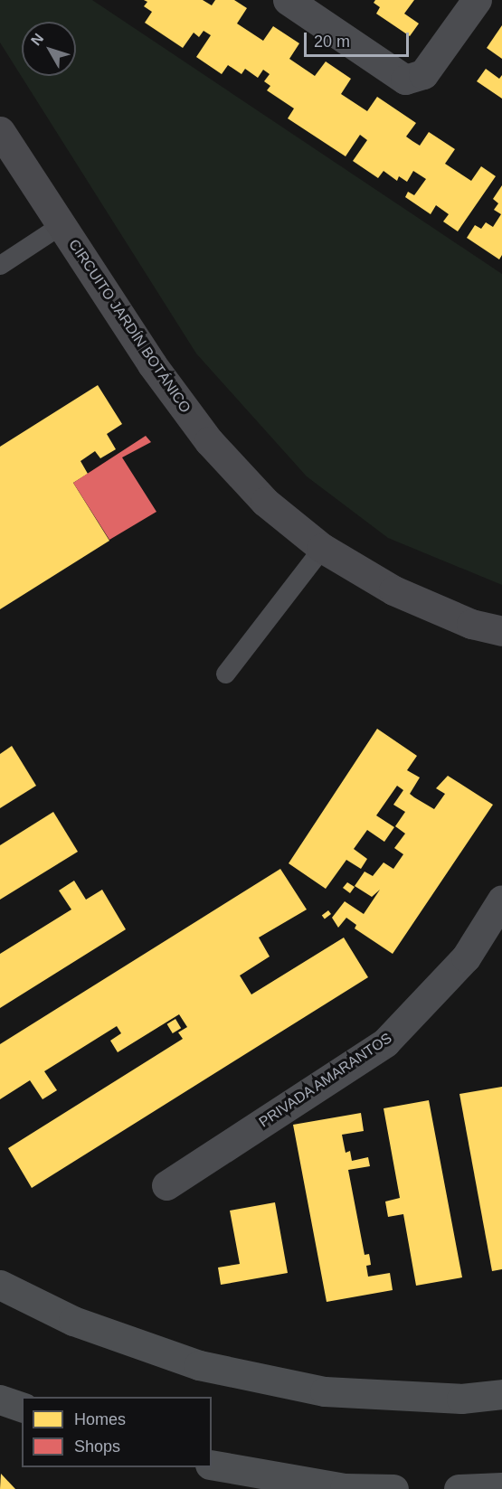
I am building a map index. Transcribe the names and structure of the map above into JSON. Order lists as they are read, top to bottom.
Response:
{
  "streets": {
    "street": ["CIRCUITO JARDÍN BOTÁNICO", "PRIVADA AMARANTOS"]
  },
  "legend": ["Homes", "Shops"],
  "scale_bar": "20 m",
  "north": "top left"
}
